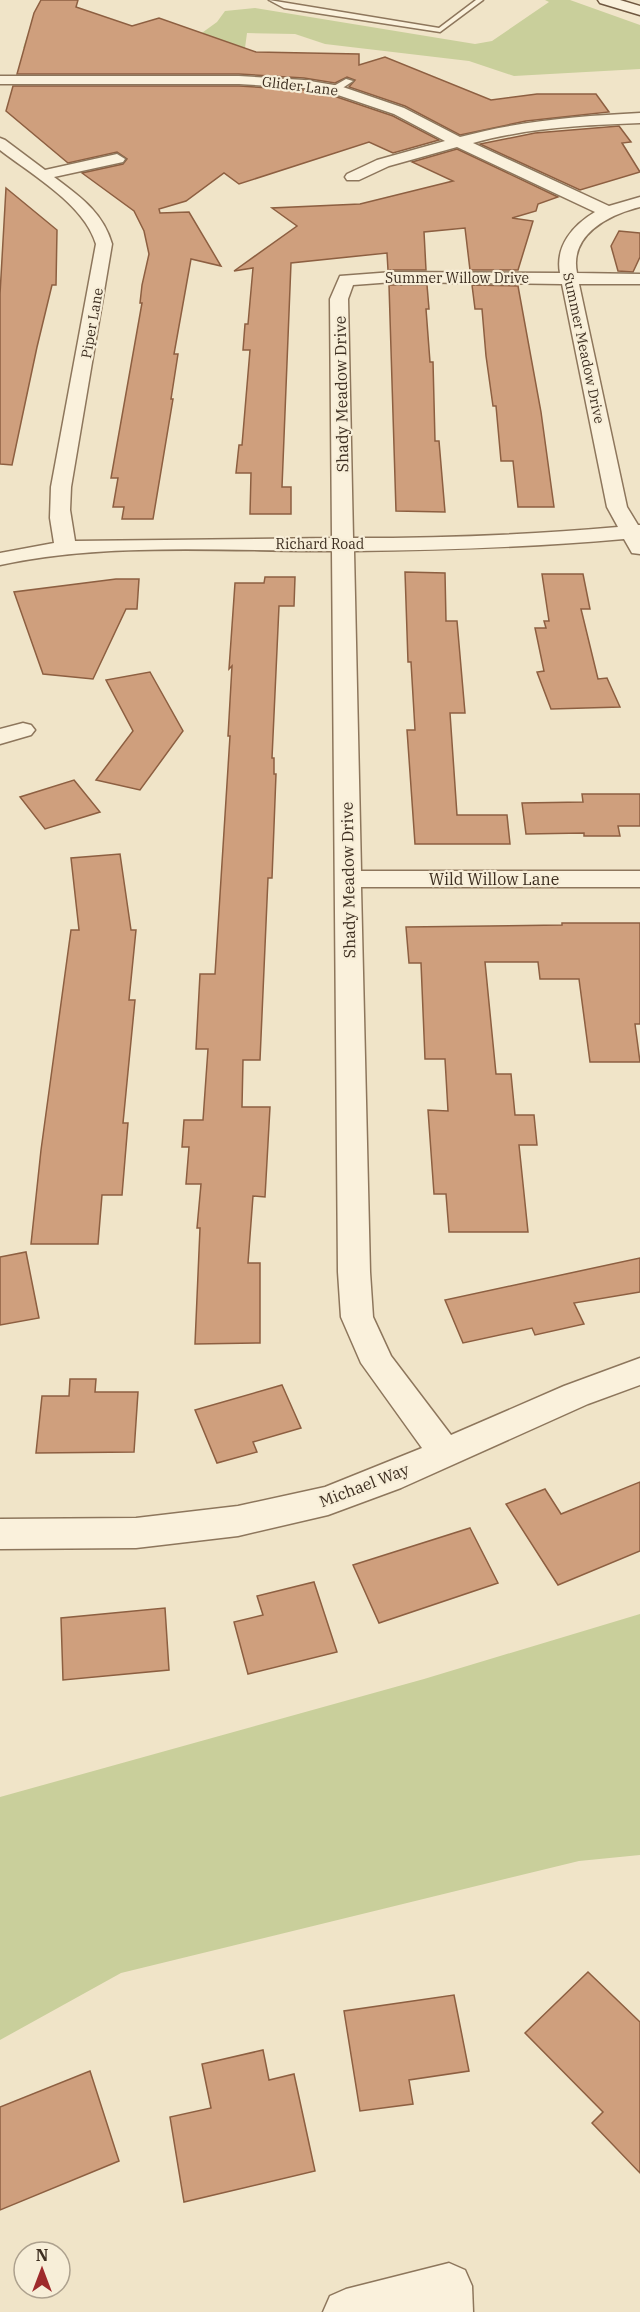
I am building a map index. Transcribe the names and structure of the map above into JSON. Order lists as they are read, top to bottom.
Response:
{
  "streets": {
    "street": [
      "Glider Lane",
      "Summer Willow Drive",
      "Piper Lane",
      "Summer Meadow Drive",
      "Shady Meadow Drive",
      "Richard Road",
      "Wild Willow Lane",
      "Michael Way"
    ]
  },
  "crossings": [
    ["Glider Lane", "Summer Meadow Drive"],
    ["Summer Willow Drive", "Summer Meadow Drive"],
    ["Summer Willow Drive", "Shady Meadow Drive"],
    ["Piper Lane", "Richard Road"],
    ["Summer Meadow Drive", "Richard Road"],
    ["Shady Meadow Drive", "Richard Road"],
    ["Shady Meadow Drive", "Wild Willow Lane"],
    ["Shady Meadow Drive", "Michael Way"]
  ],
  "north": "top"
}
